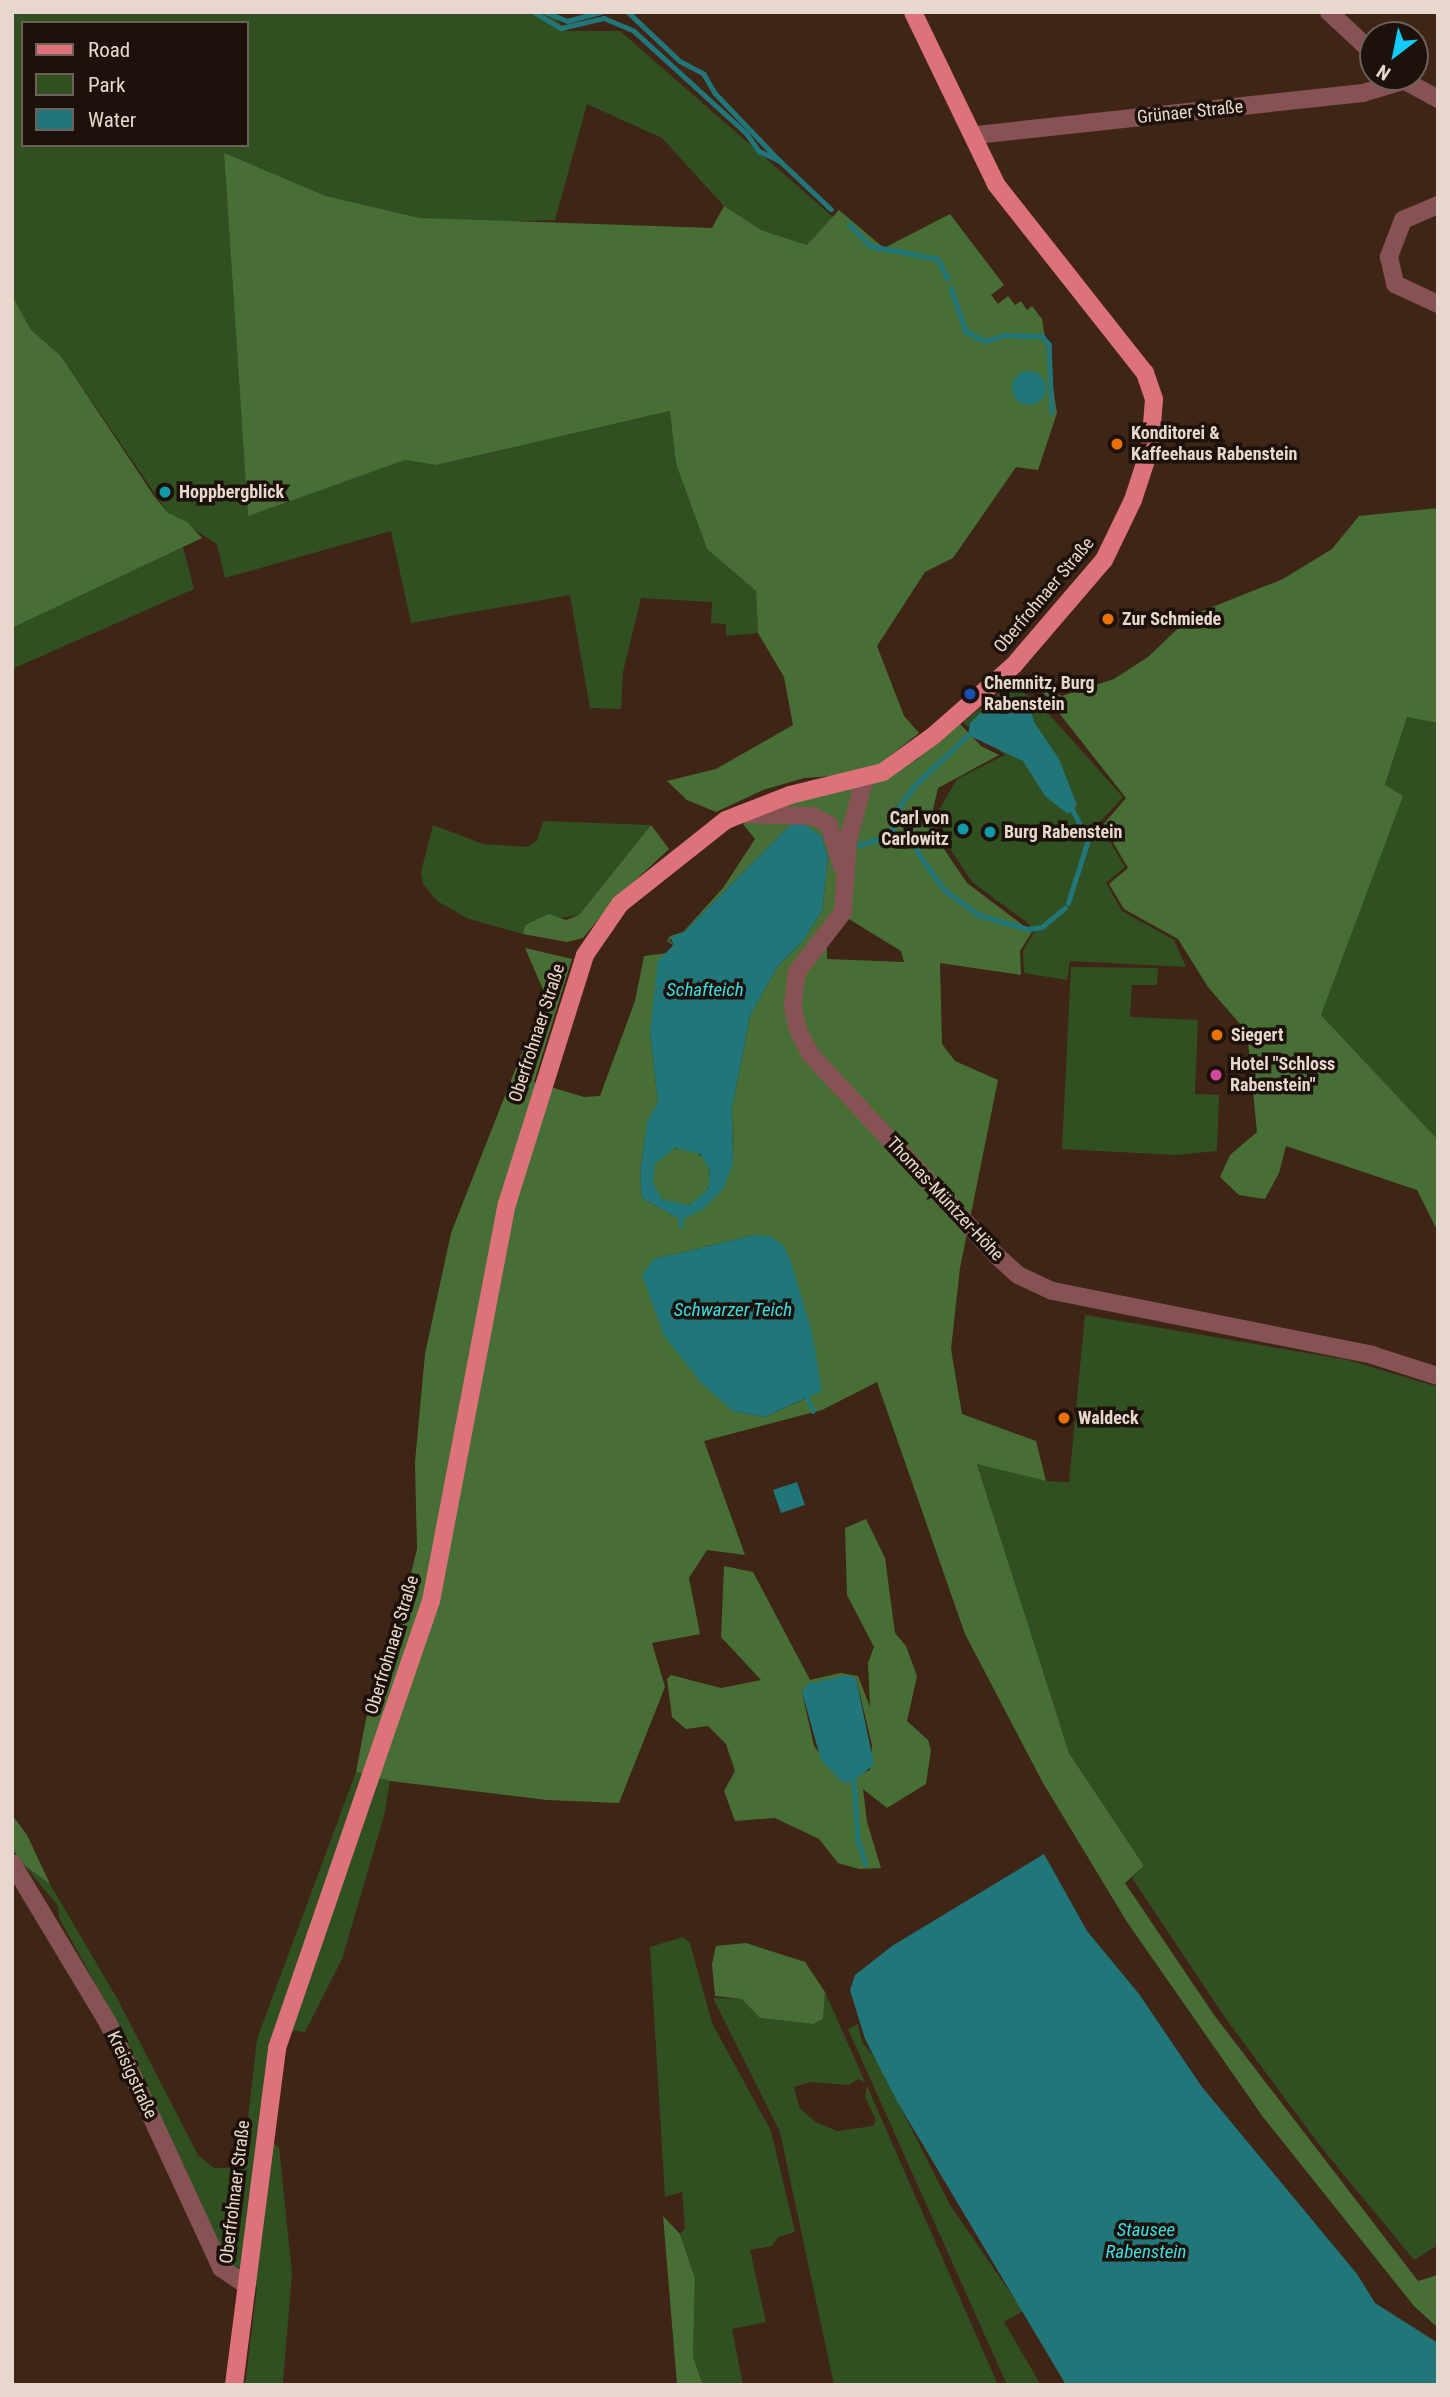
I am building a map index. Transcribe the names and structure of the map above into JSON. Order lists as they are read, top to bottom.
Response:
{
  "streets": {
    "main road": ["Oberfrohnaer Straße"],
    "street": ["Grünaer Straße", "Thomas-Müntzer-Höhe", "Kreisigstraße"]
  },
  "crossings": [
    ["Grünaer Straße", "Oberfrohnaer Straße"],
    ["Oberfrohnaer Straße", "Thomas-Müntzer-Höhe"],
    ["Oberfrohnaer Straße", "Kreisigstraße"]
  ],
  "water": ["Schafteich", "Schwarzer Teich", "Stausee Rabenstein"],
  "places": [
    "Konditorei & Kaffeehaus Rabenstein",
    "Hoppbergblick",
    "Zur Schmiede",
    "Chemnitz, Burg Rabenstein",
    "Carl von Carlowitz",
    "Burg Rabenstein",
    "Siegert",
    "Hotel \"Schloss Rabenstein\"",
    "Waldeck"
  ],
  "legend": ["Road", "Park", "Water"],
  "north": "bottom left"
}
